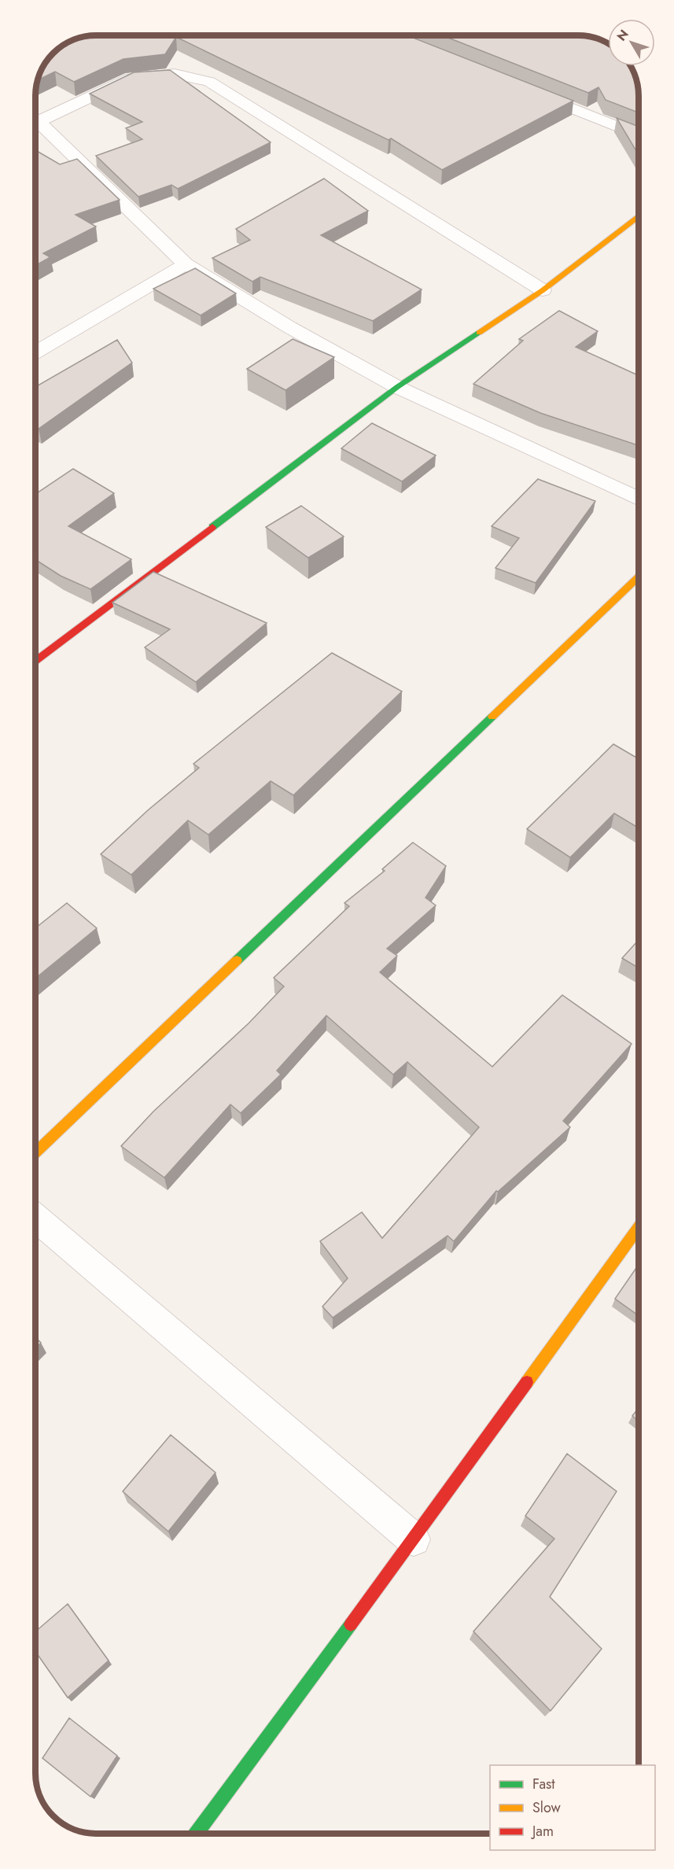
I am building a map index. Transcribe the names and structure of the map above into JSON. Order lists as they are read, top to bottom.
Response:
{
  "legend": ["Fast", "Slow", "Jam"],
  "north": "top left"
}
